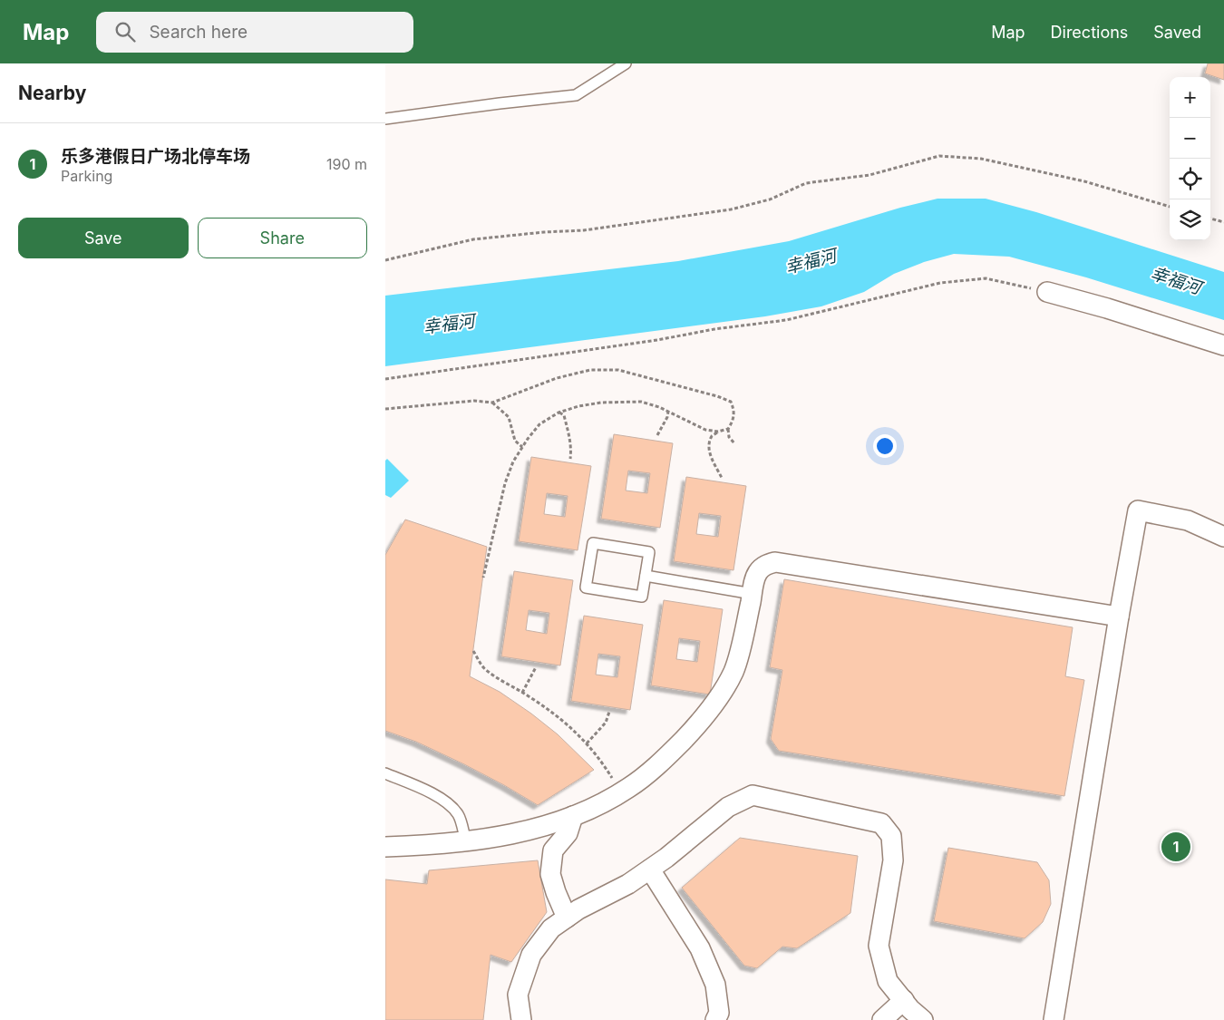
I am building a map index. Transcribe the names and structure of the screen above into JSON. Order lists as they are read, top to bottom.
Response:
{
  "water": ["幸福河"],
  "page": {
    "header": "Map",
    "search": "Search here",
    "nav": ["Map", "Directions", "Saved"],
    "heading": "Nearby",
    "map_buttons": ["+", "−"],
    "list": [
      {
        "mark": "1",
        "name": "乐多港假日广场北停车场",
        "note": "Parking",
        "value": "190 m"
      }
    ],
    "buttons": ["Save", "Share"],
    "pins": "1"
  }
}
